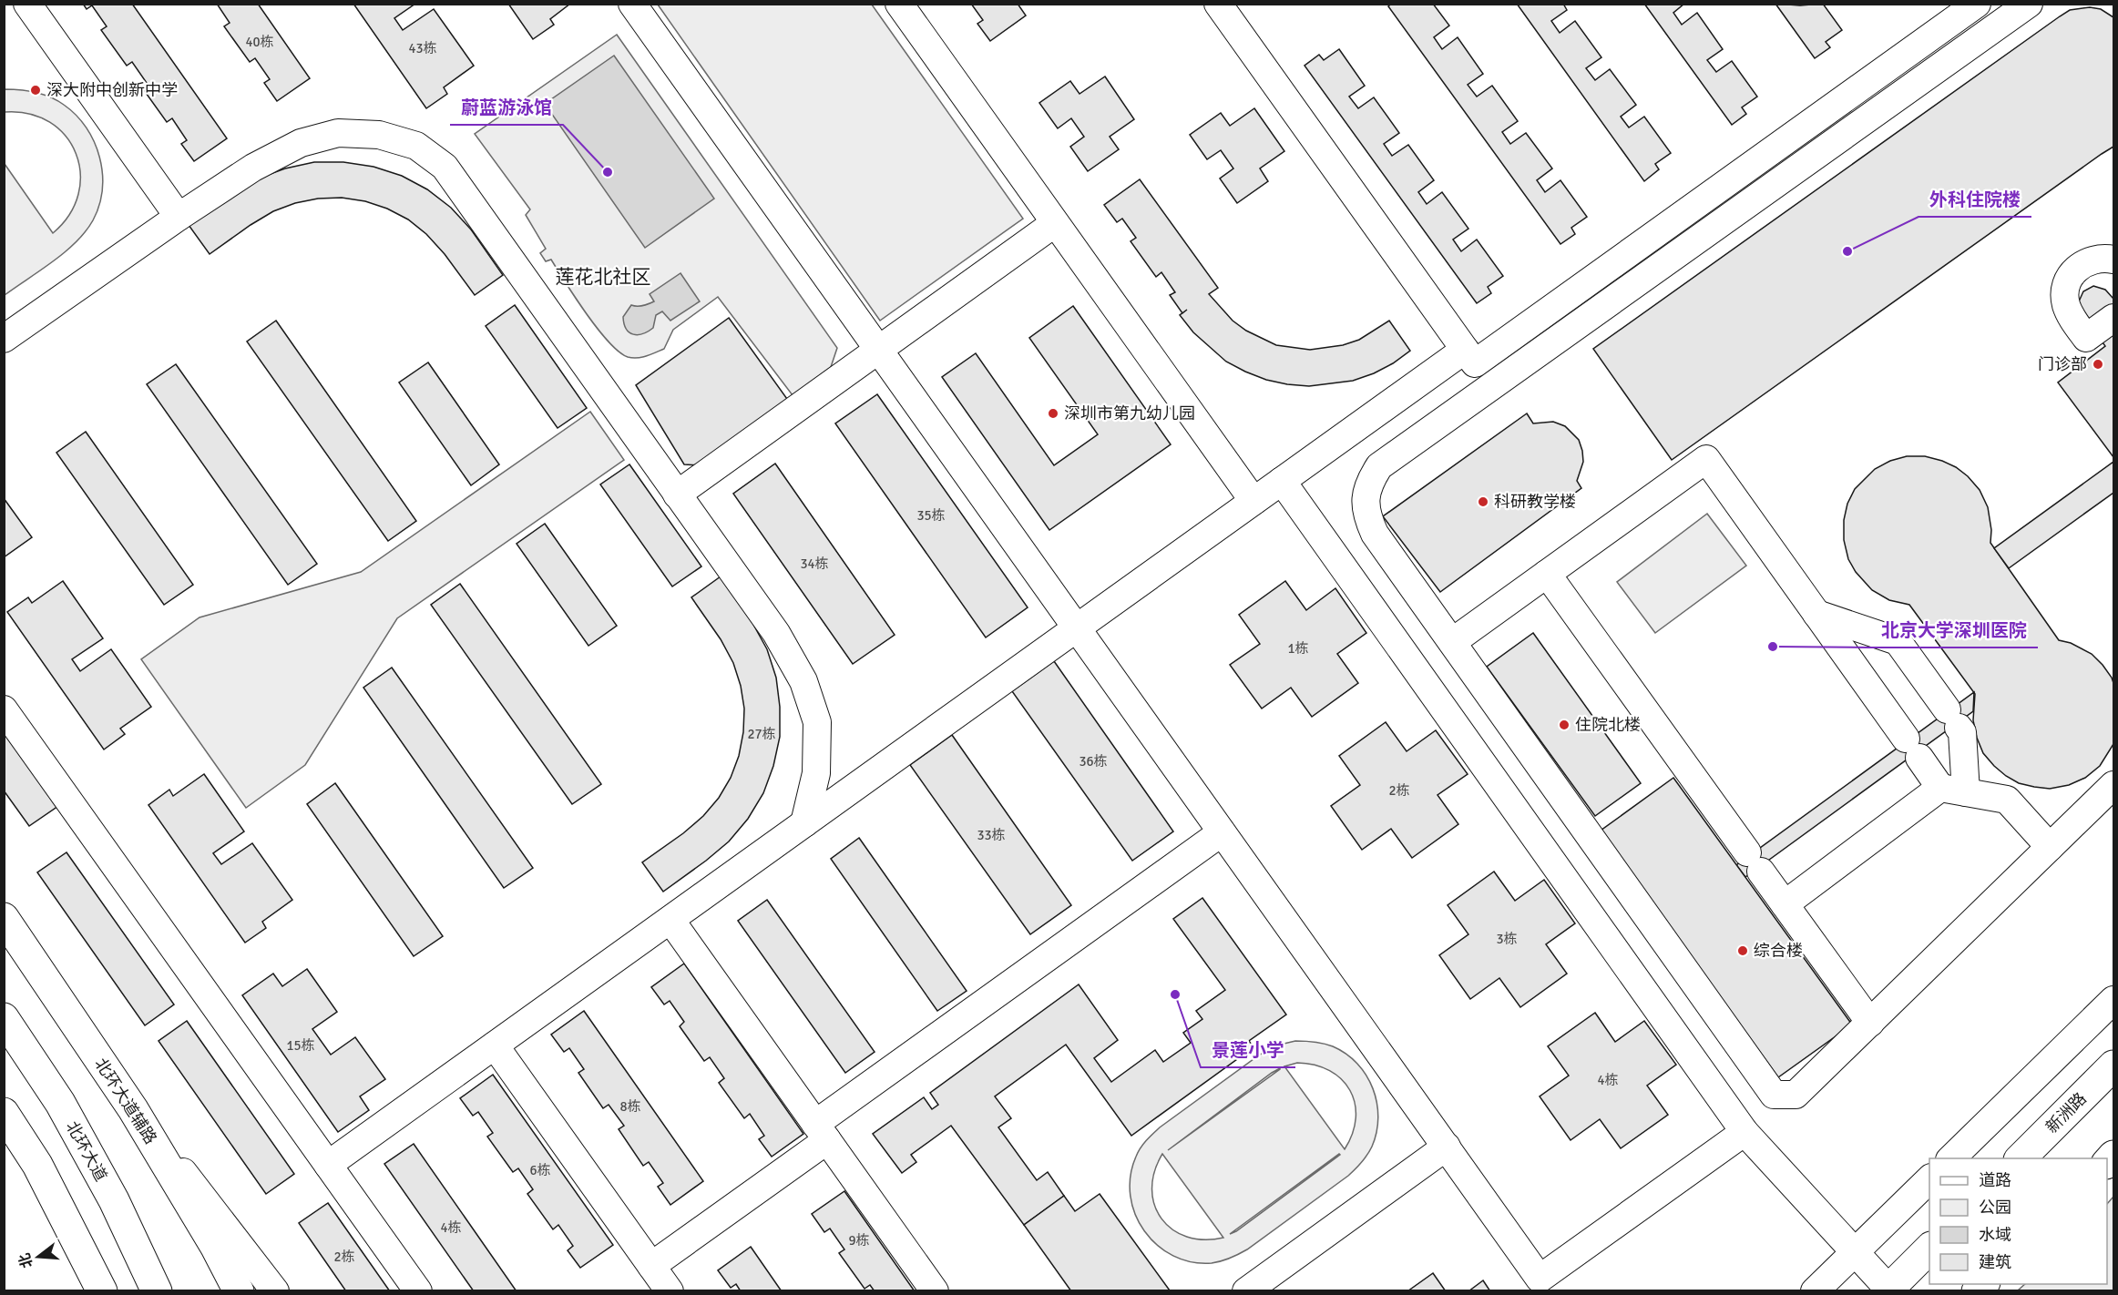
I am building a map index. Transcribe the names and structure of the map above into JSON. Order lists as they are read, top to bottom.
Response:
{
  "streets": {
    "main road": ["北环大道辅路", "新洲路", "北环大道"]
  },
  "districts": ["莲花北社区"],
  "places": [
    "深大附中创新中学",
    "蔚蓝游泳馆",
    "外科住院楼",
    "门诊部",
    "深圳市第九幼儿园",
    "科研教学楼",
    "北京大学深圳医院",
    "住院北楼",
    "综合楼",
    "景莲小学"
  ],
  "house_numbers": [
    "40栋",
    "43栋",
    "35栋",
    "34栋",
    "1栋",
    "27栋",
    "36栋",
    "2栋",
    "33栋",
    "3栋",
    "15栋",
    "4栋",
    "8栋",
    "6栋",
    "4栋",
    "9栋",
    "2栋"
  ],
  "legend": [
    "道路",
    "公园",
    "水域",
    "建筑"
  ],
  "north": "left"
}
